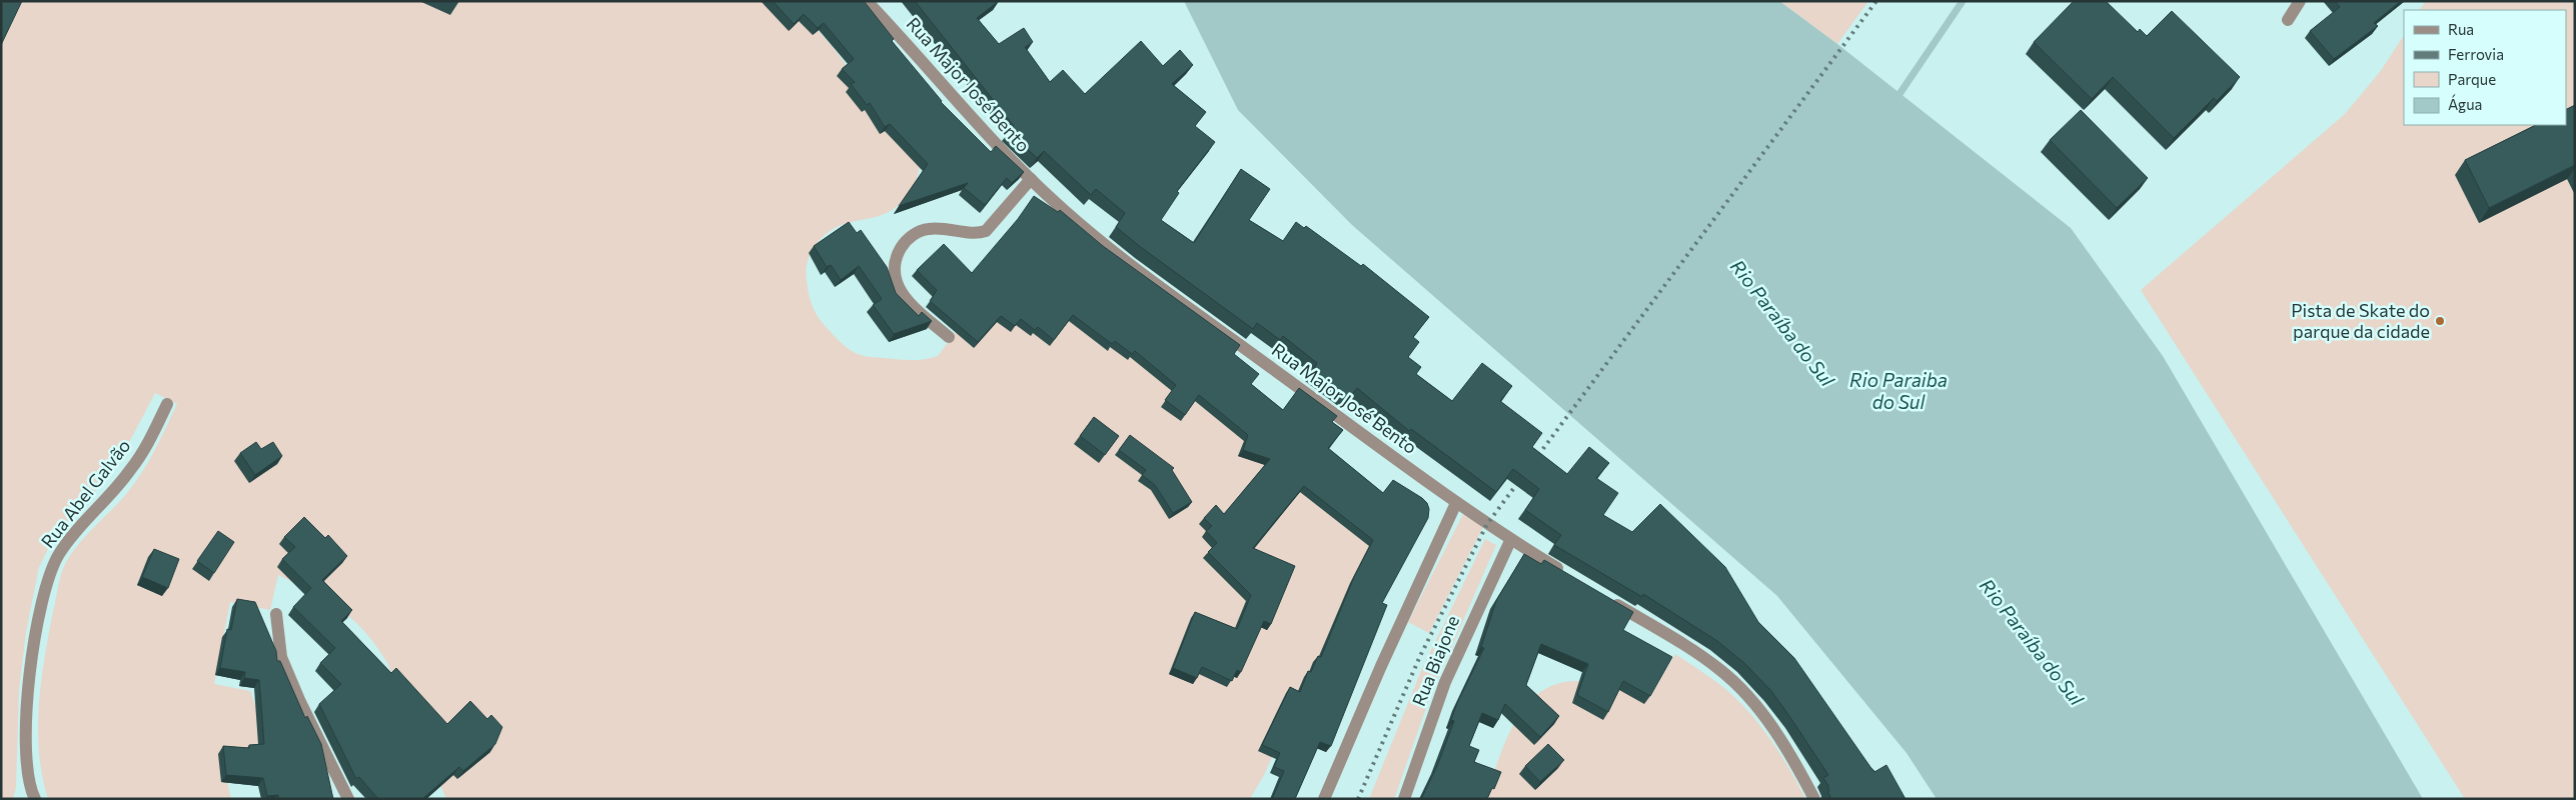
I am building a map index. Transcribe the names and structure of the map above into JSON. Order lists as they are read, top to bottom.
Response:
{
  "streets": {
    "street": ["Rua Major José Bento", "Rua Abel Galvão", "Rua Biajone"]
  },
  "crossings": [
    ["Rua Major José Bento", "Rua Biajone"]
  ],
  "water": ["Rio Paraíba do Sul", "Rio Paraiba do Sul"],
  "places": ["Pista de Skate do parque da cidade"],
  "legend": [
    "Rua",
    "Ferrovia",
    "Parque",
    "Água"
  ]
}
